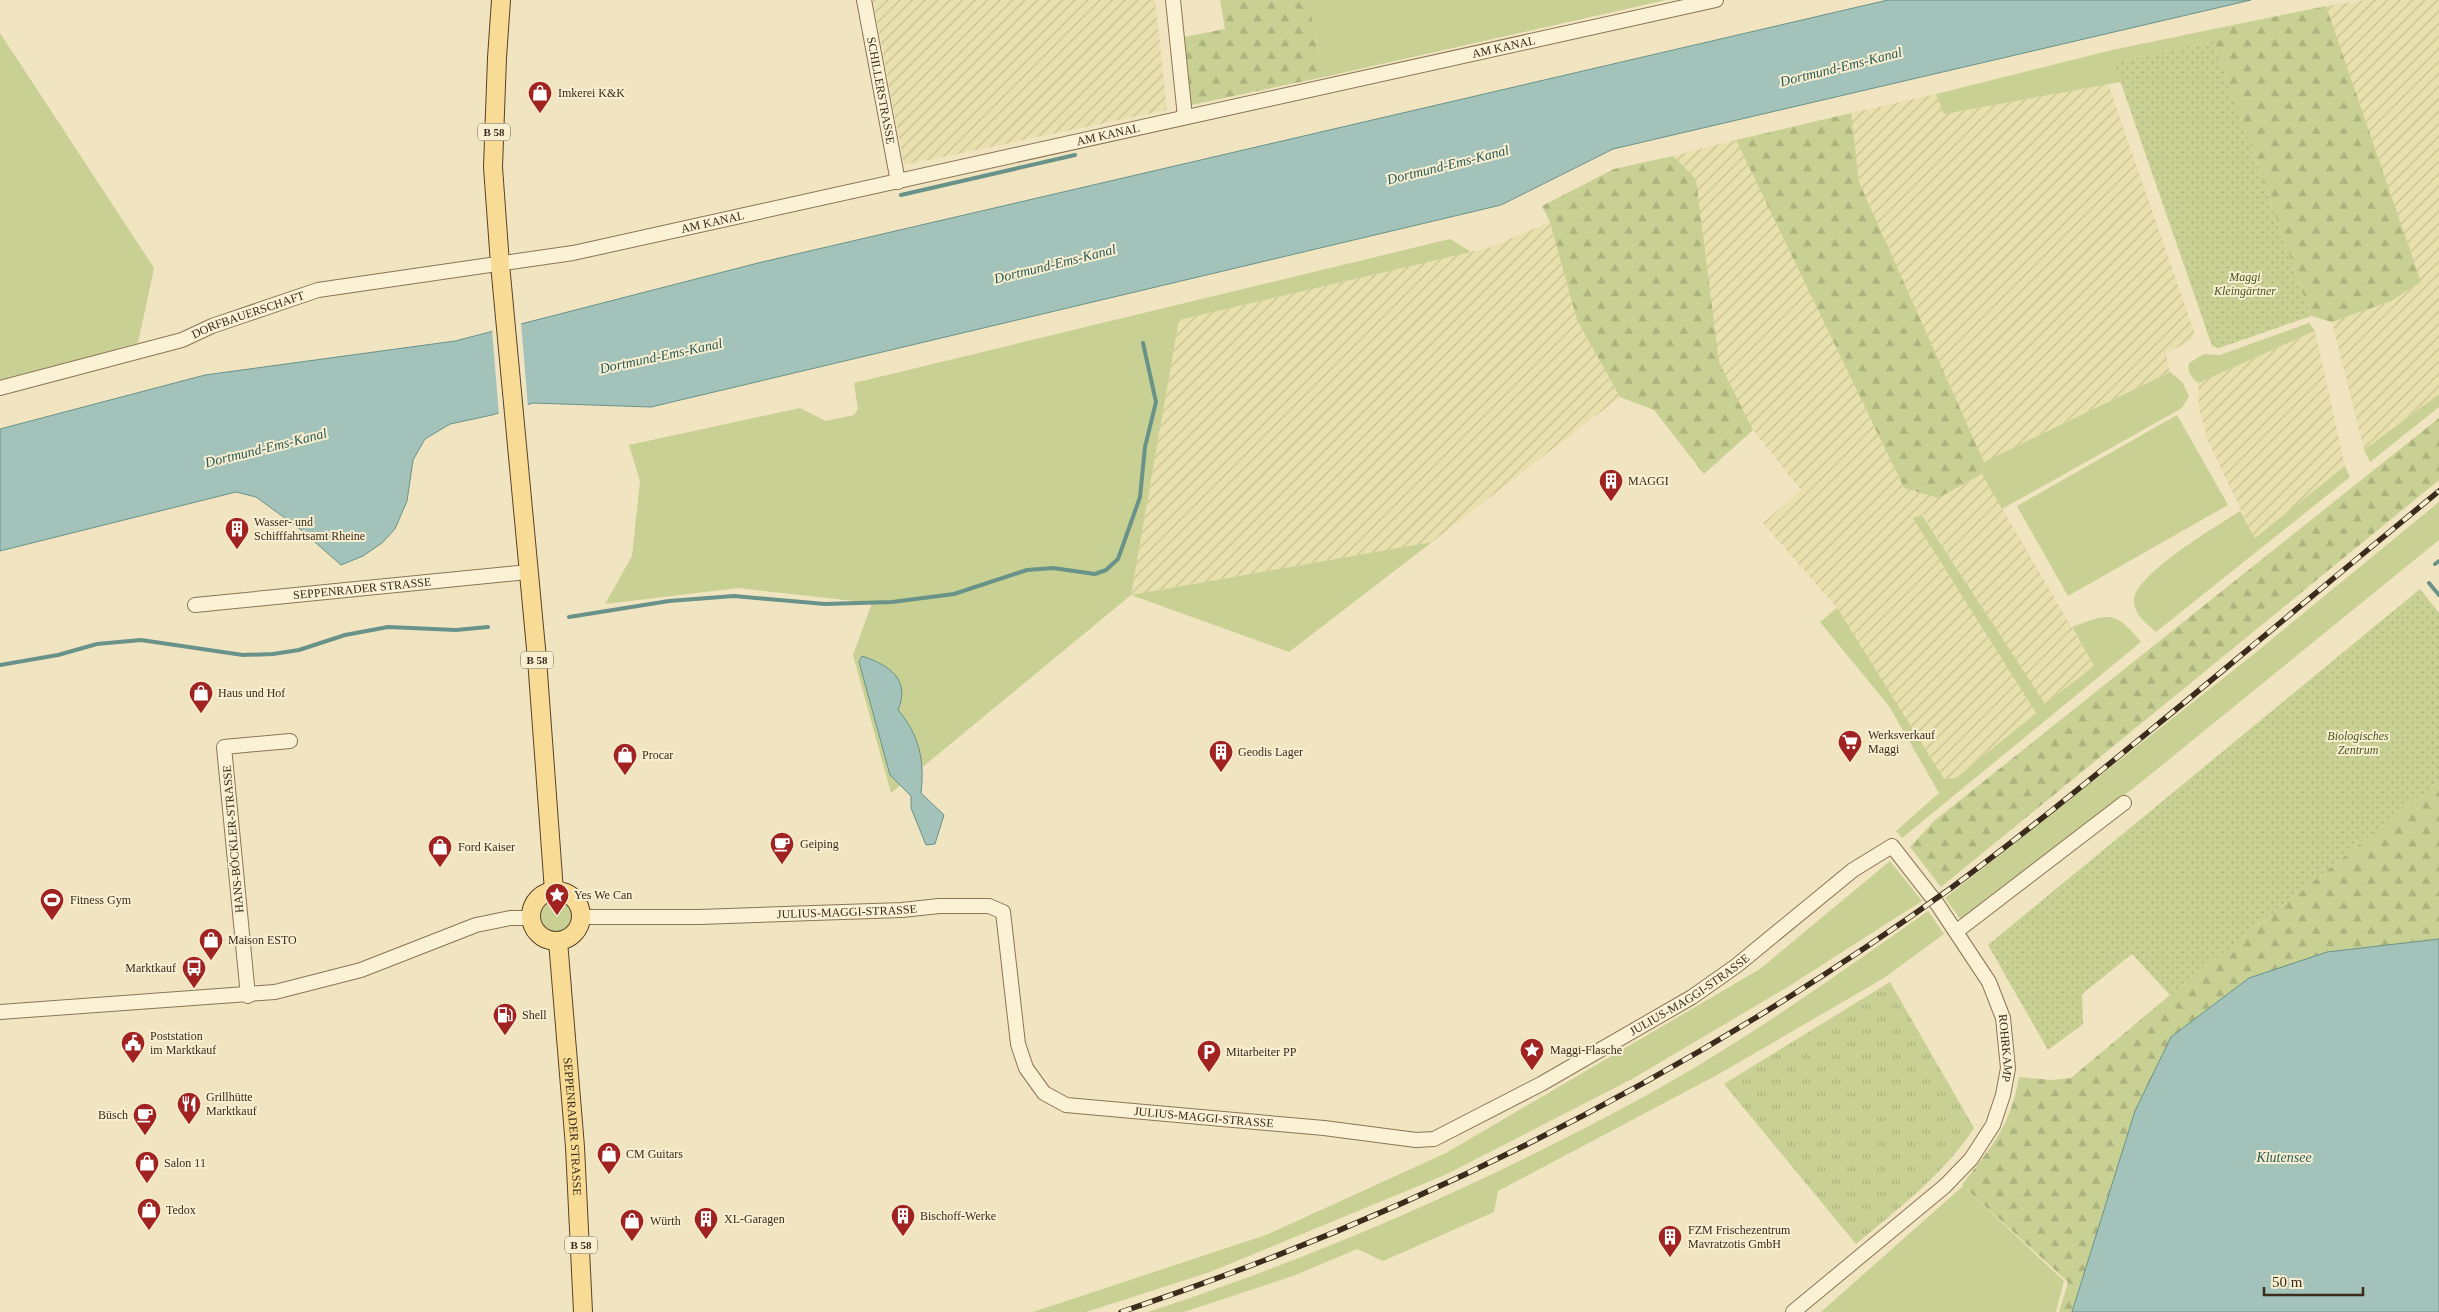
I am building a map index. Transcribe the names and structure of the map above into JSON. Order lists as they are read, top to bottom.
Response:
{
  "streets": {
    "main road": ["B 58", "SEPPENRADER STRASSE"],
    "street": [
      "AM KANAL",
      "SCHILLERSTRASSE",
      "DORFBAUERSCHAFT",
      "HANS-BÖCKLER-STRASSE",
      "JULIUS-MAGGI-STRASSE",
      "ROHRKAMP"
    ]
  },
  "crossings": [
    ["AM KANAL", "SCHILLERSTRASSE"],
    ["AM KANAL", "B 58"],
    ["AM KANAL", "DORFBAUERSCHAFT"],
    ["B 58", "DORFBAUERSCHAFT"],
    ["B 58", "SEPPENRADER STRASSE"],
    ["B 58", "JULIUS-MAGGI-STRASSE"],
    ["SEPPENRADER STRASSE", "JULIUS-MAGGI-STRASSE"],
    ["JULIUS-MAGGI-STRASSE", "ROHRKAMP"]
  ],
  "water": ["Dortmund-Ems-Kanal", "Klutensee"],
  "parks": ["Maggi Kleingärtner", "Biologisches Zentrum"],
  "places": {
    "shop": [
      "Imkerei K&K",
      "Haus und Hof",
      "Procar",
      "Ford Kaiser",
      "Maison ESTO",
      "CM Guitars",
      "Salon 11",
      "Tedox",
      "Würth"
    ],
    "building": [
      "MAGGI",
      "Wasser- und Schifffahrtsamt Rheine",
      "Geodis Lager",
      "Bischoff-Werke",
      "XL-Garagen",
      "FZM Frischezentrum Mavratzotis GmbH"
    ],
    "supermarket": ["Werksverkauf Maggi"],
    "cafe": ["Geiping", "Büsch"],
    "place": ["Yes We Can", "Maggi-Flasche"],
    "sports": ["Fitness Gym"],
    "bus stop": ["Marktkauf"],
    "fuel station": ["Shell"],
    "public building": ["Poststation im Marktkauf"],
    "parking": ["Mitarbeiter PP"],
    "restaurant": ["Grillhütte Marktkauf"]
  },
  "scale_bar": "50 m"
}
